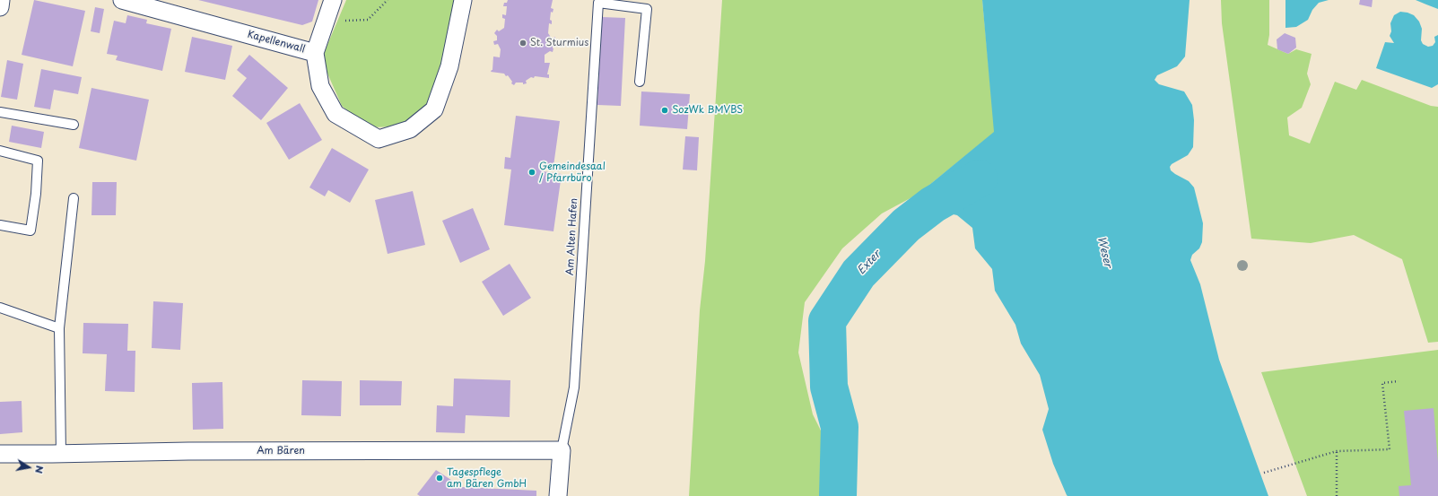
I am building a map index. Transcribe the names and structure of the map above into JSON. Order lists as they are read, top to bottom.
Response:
{
  "streets": {
    "street": ["Kapellenwall", "Am Bären"],
    "lane": ["Am Alten Hafen"]
  },
  "crossings": [
    ["Am Alten Hafen", "Am Bären"]
  ],
  "water": ["Weser", "Exter"],
  "places": [
    "St. Sturmius",
    "SozWk BMVBS",
    "Gemeindesaal / Pfarrbüro",
    "Tagespflege am Bären GmbH"
  ],
  "north": "right"
}
